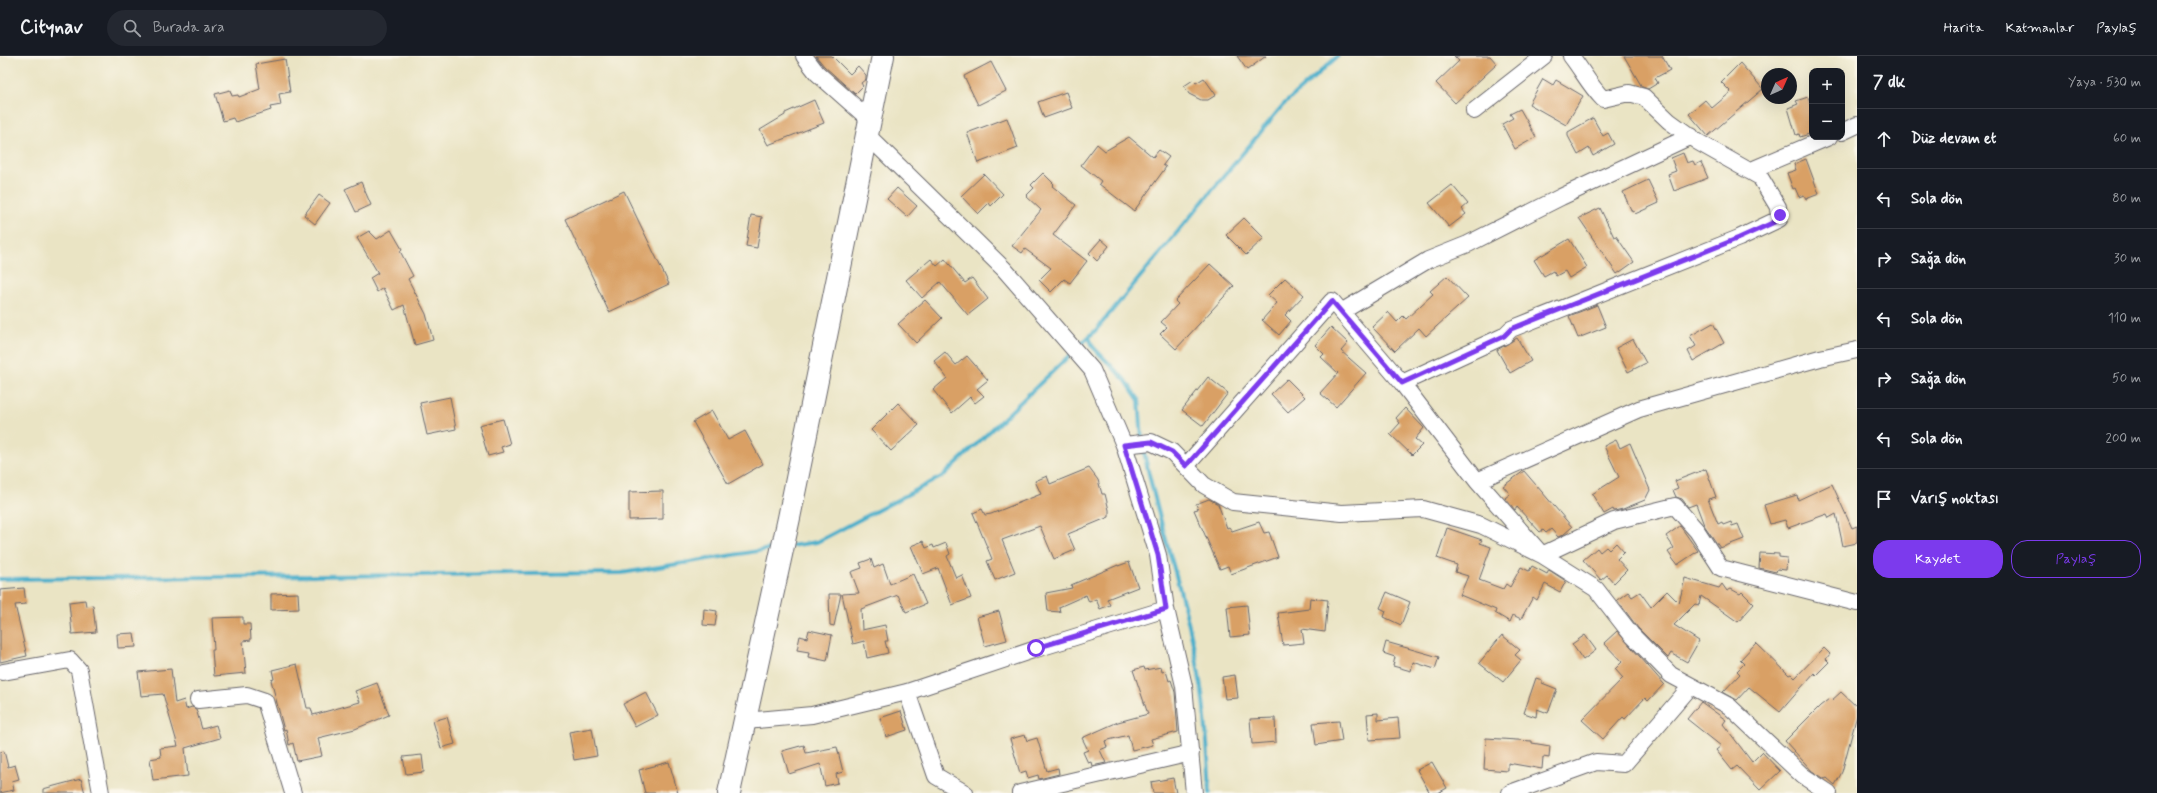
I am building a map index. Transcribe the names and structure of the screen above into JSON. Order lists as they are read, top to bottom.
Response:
{
  "north": "top right",
  "page": {
    "header": "Citynav",
    "search": "Burada ara",
    "nav": ["Harita", "Katmanlar", "Paylaş"],
    "heading": ["7 dk", "Yaya · 530 m"],
    "map_buttons": ["+", "−"],
    "list": [
      ["Düz devam et", "60 m"],
      ["Sola dön", "80 m"],
      ["Sağa dön", "30 m"],
      ["Sola dön", "110 m"],
      ["Sağa dön", "50 m"],
      ["Sola dön", "200 m"],
      "Varış noktası"
    ],
    "buttons": ["Kaydet", "Paylaş"]
  }
}
